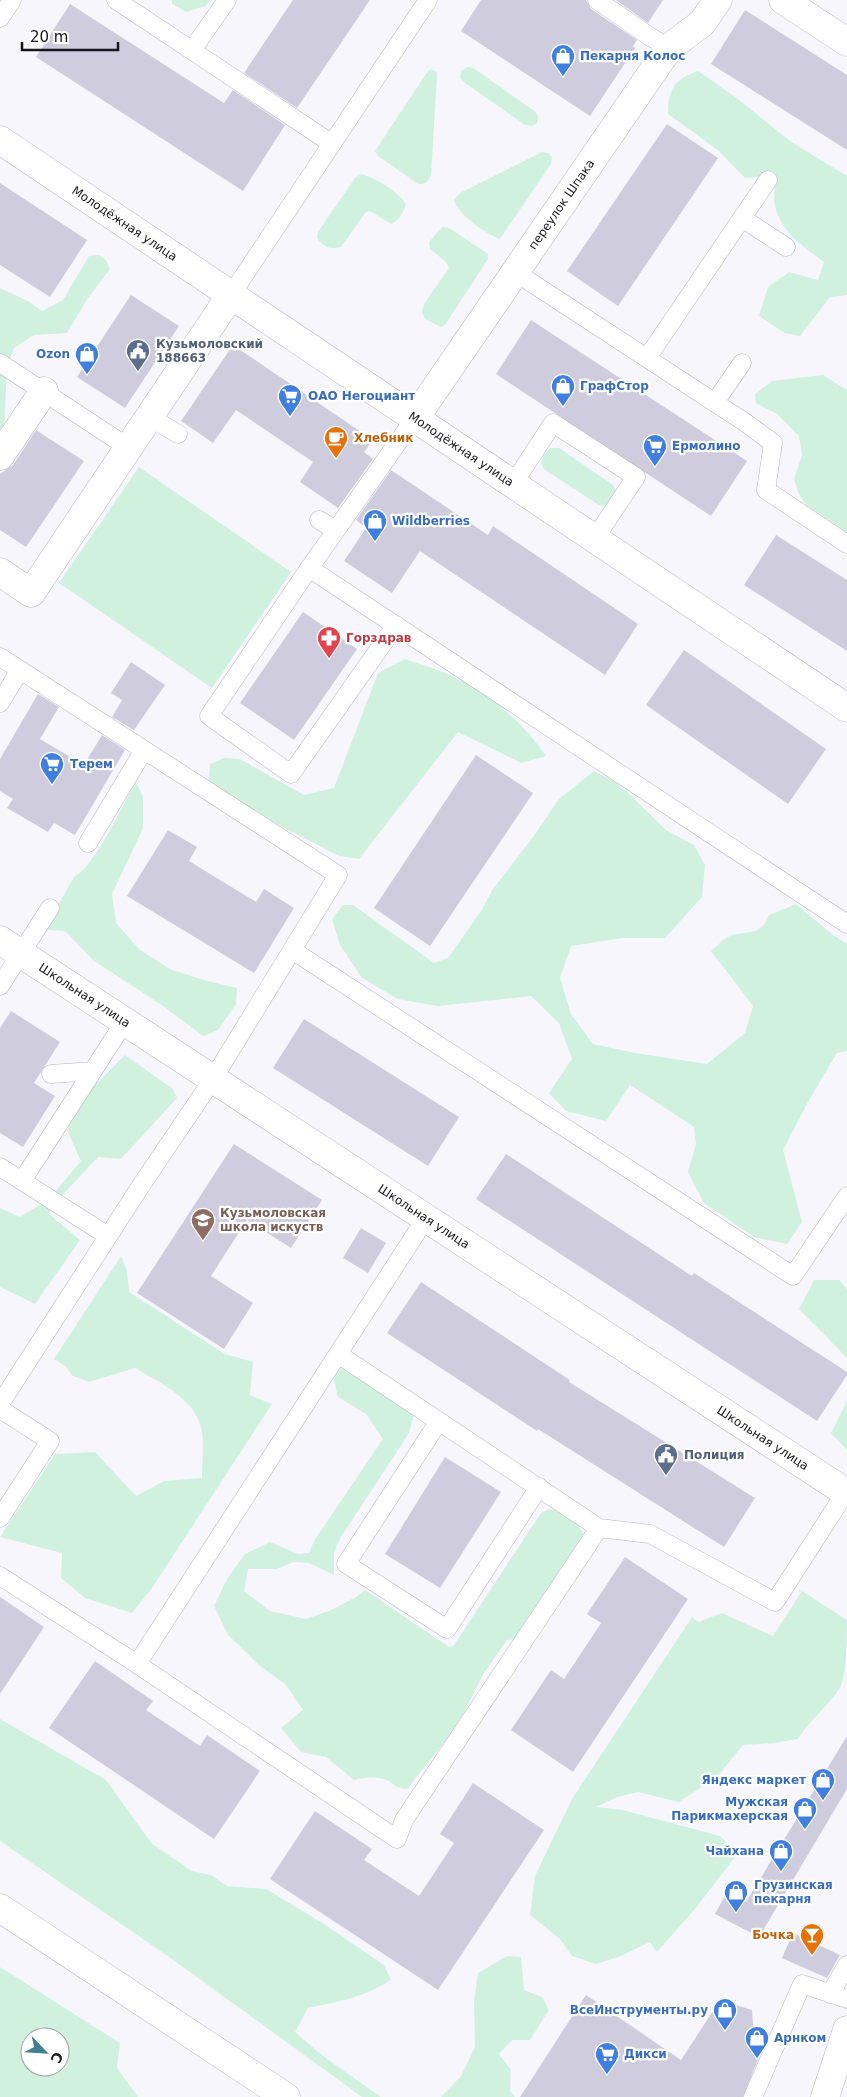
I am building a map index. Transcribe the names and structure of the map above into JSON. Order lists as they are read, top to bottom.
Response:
{
  "streets": {
    "street": ["переулок Шпака", "Молодёжная улица", "Школьная улица"]
  },
  "crossings": [
    ["переулок Шпака", "Молодёжная улица"]
  ],
  "places": {
    "shop": [
      "Пекарня Колос",
      "Ozon",
      "ГрафСтор",
      "Wildberries",
      "Яндекс маркет",
      "Мужская Парикмахерская",
      "Чайхана",
      "Грузинская пекарня",
      "ВсеИнструменты.ру",
      "Арнком"
    ],
    "public building": ["Кузьмоловский 188663", "Полиция"],
    "supermarket": [
      "ОАО Негоциант",
      "Ермолино",
      "Терем",
      "Дикси"
    ],
    "cafe": ["Хлебник"],
    "pharmacy": ["Горздрав"],
    "school or university": ["Кузьмоловская школа искуств"],
    "bar": ["Бочка"]
  },
  "scale_bar": "20 m",
  "north": "bottom right"
}
